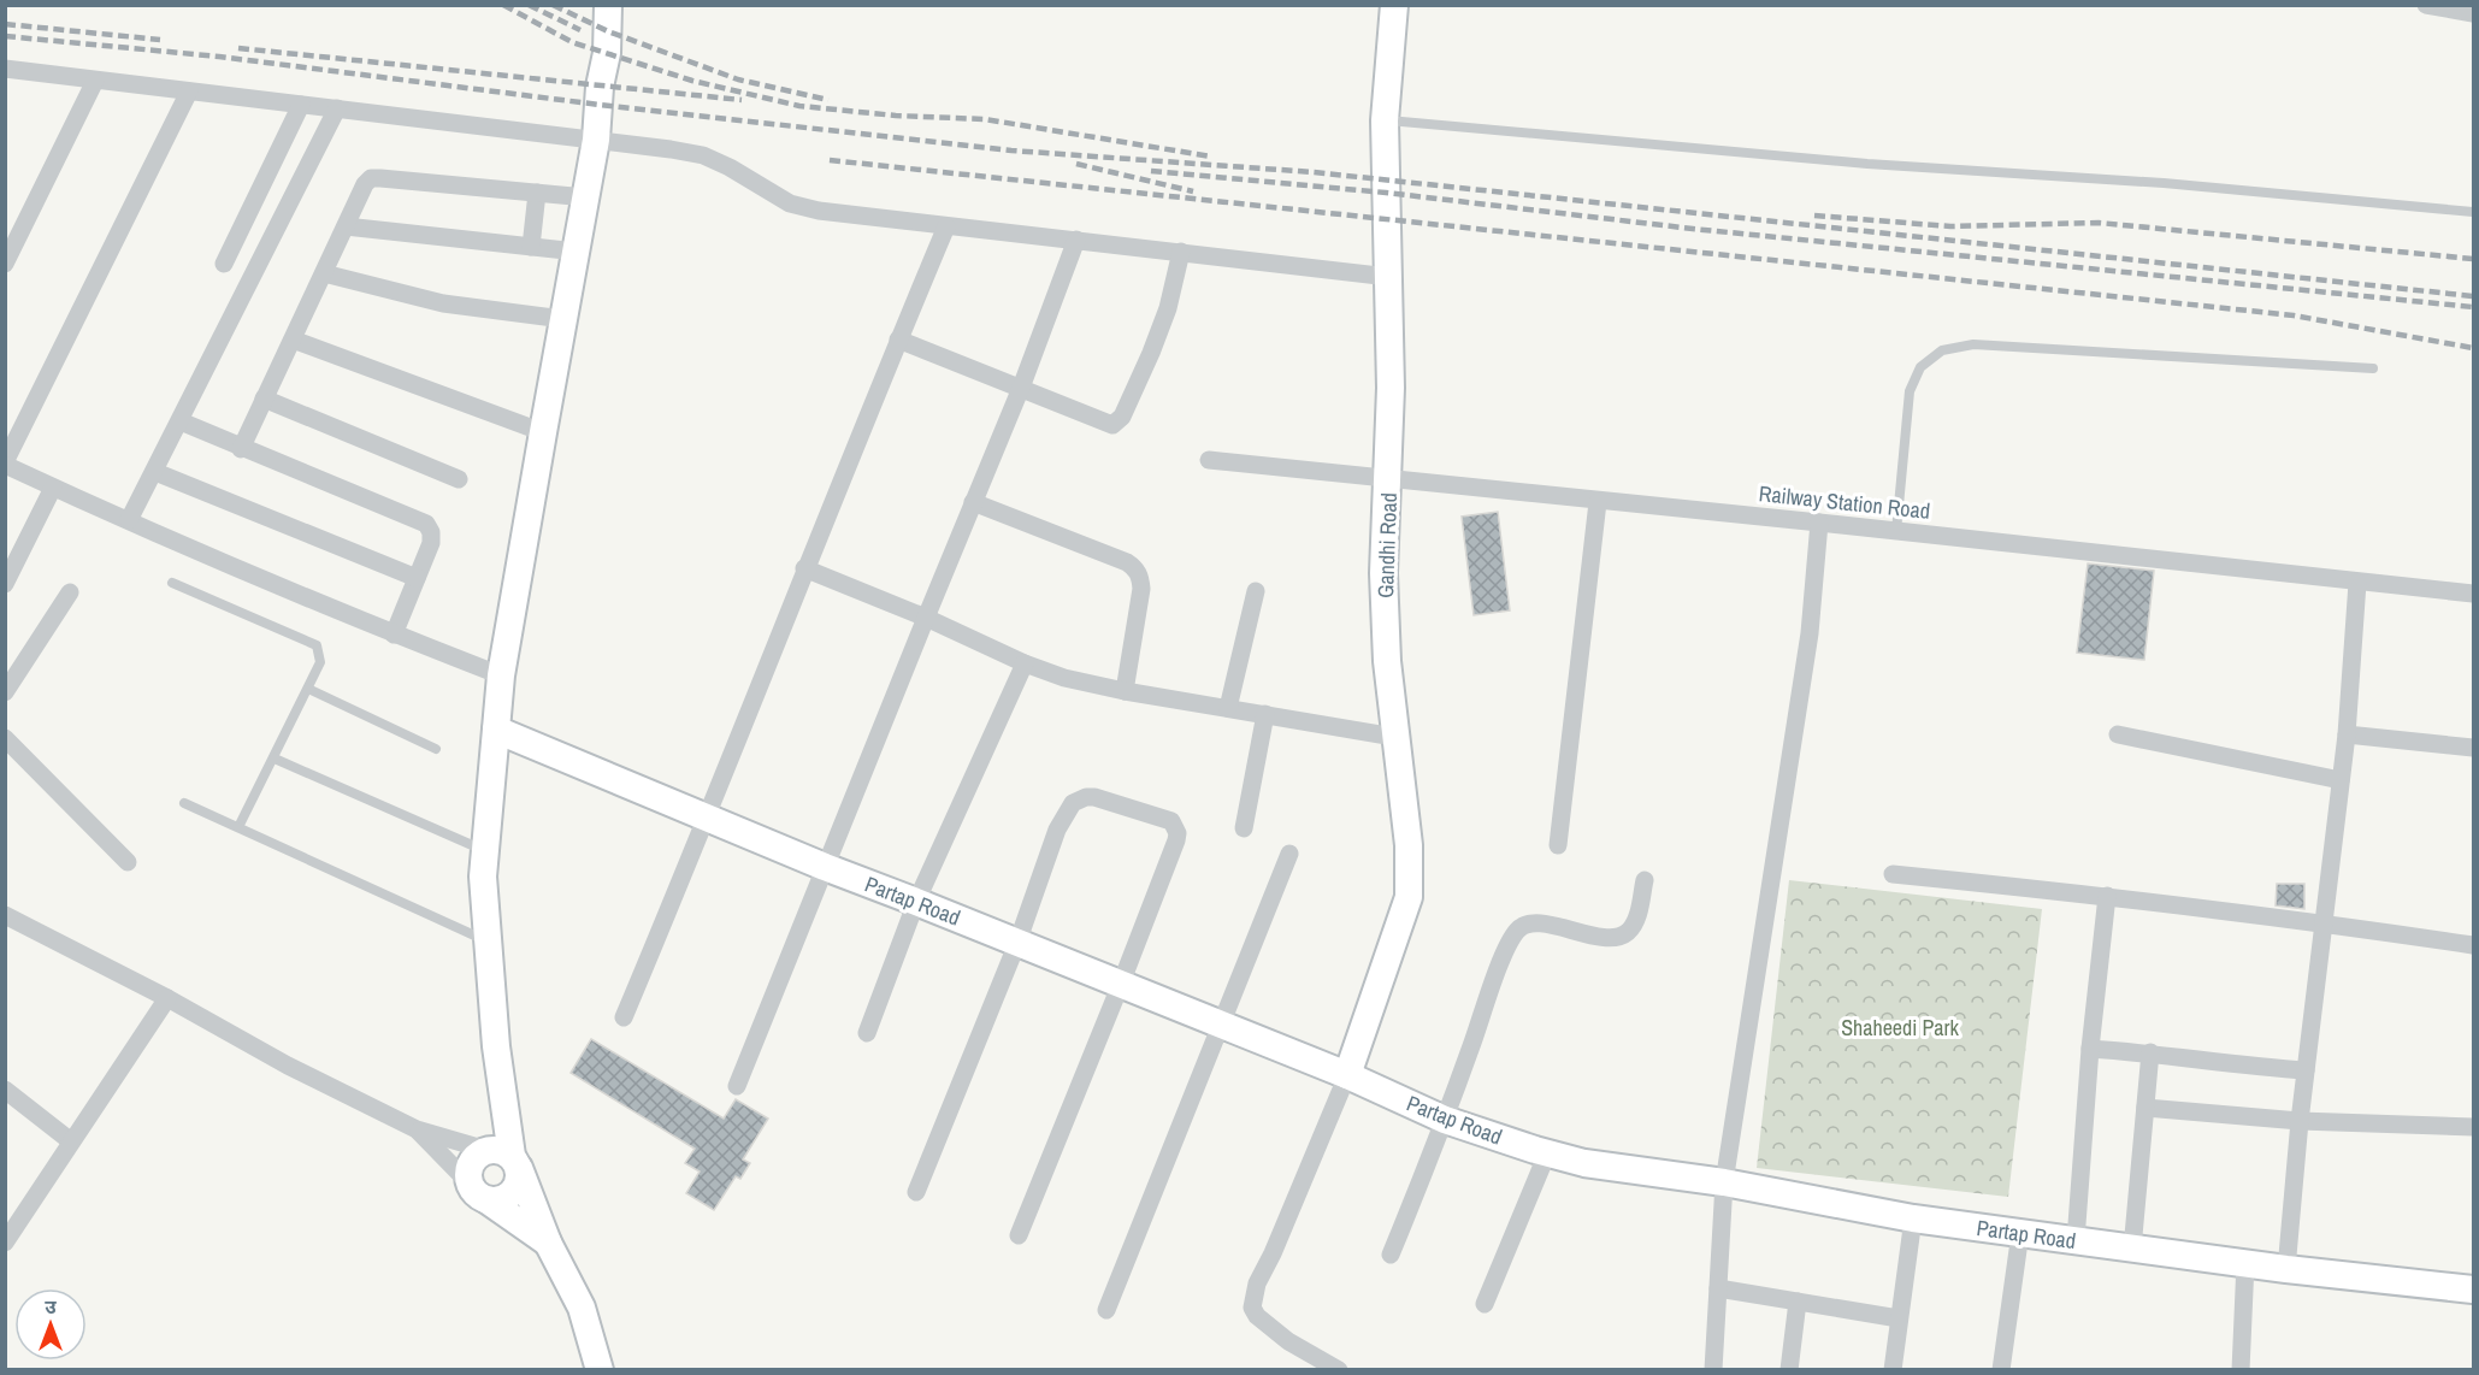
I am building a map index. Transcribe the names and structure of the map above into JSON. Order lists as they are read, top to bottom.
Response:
{
  "streets": {
    "street": ["Railway Station Road", "Gandhi Road", "Partap Road"]
  },
  "crossings": [
    ["Railway Station Road", "Gandhi Road"],
    ["Gandhi Road", "Partap Road"]
  ],
  "parks": ["Shaheedi Park"],
  "north": "top"
}
